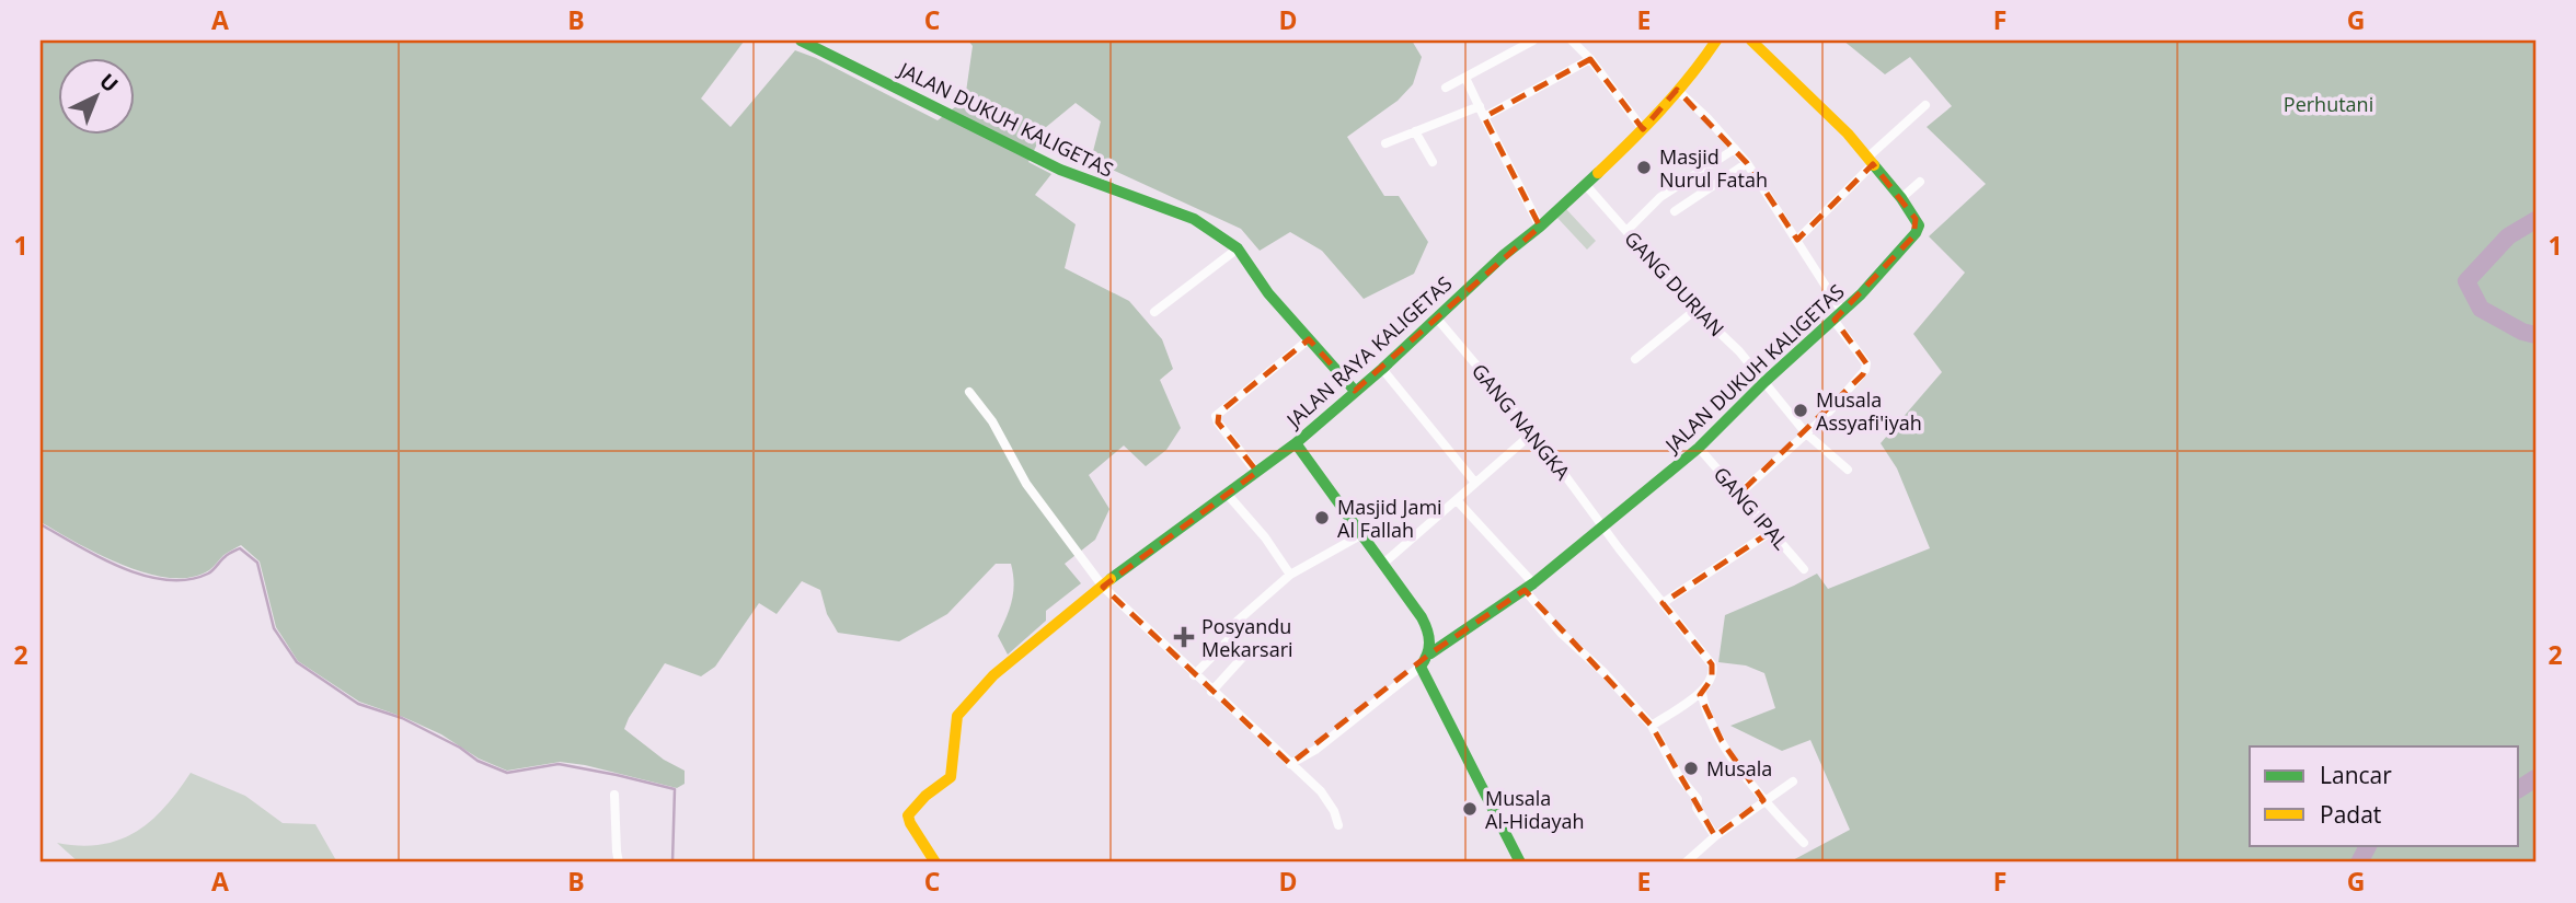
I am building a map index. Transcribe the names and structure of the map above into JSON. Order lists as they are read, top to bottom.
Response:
{
  "streets": {
    "street": [
      "JALAN DUKUH KALIGETAS",
      "GANG DURIAN",
      "JALAN RAYA KALIGETAS",
      "GANG NANGKA",
      "GANG IPAL"
    ]
  },
  "crossings": [
    ["JALAN DUKUH KALIGETAS", "GANG DURIAN"],
    ["JALAN DUKUH KALIGETAS", "JALAN RAYA KALIGETAS"],
    ["JALAN DUKUH KALIGETAS", "GANG NANGKA"],
    ["JALAN DUKUH KALIGETAS", "GANG IPAL"],
    ["GANG DURIAN", "JALAN RAYA KALIGETAS"],
    ["JALAN RAYA KALIGETAS", "GANG NANGKA"]
  ],
  "parks": ["Perhutani"],
  "places": {
    "other": [
      "Masjid Nurul Fatah",
      "Musala Assyafi'iyah",
      "Masjid Jami Al Fallah",
      "Musala",
      "Musala Al-Hidayah"
    ],
    "health": ["Posyandu Mekarsari"]
  },
  "legend": ["Lancar", "Padat"],
  "north": "top right",
  "grid": {
    "columns": [
      "A",
      "B",
      "C",
      "D",
      "E",
      "F",
      "G"
    ],
    "rows": ["1", "2"]
  }
}
